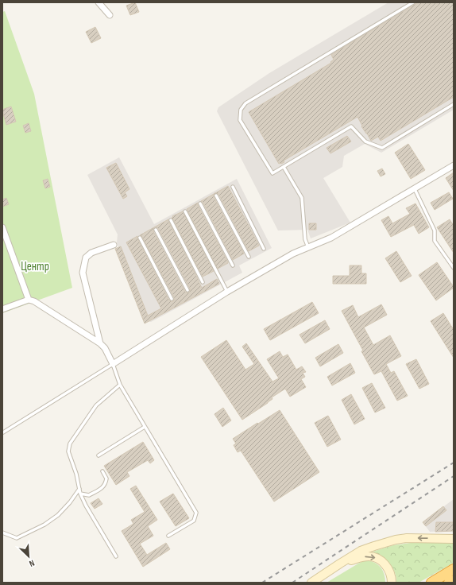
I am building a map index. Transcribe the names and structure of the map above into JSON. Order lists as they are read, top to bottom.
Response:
{
  "parks": ["Центр"],
  "north": "bottom right"
}
